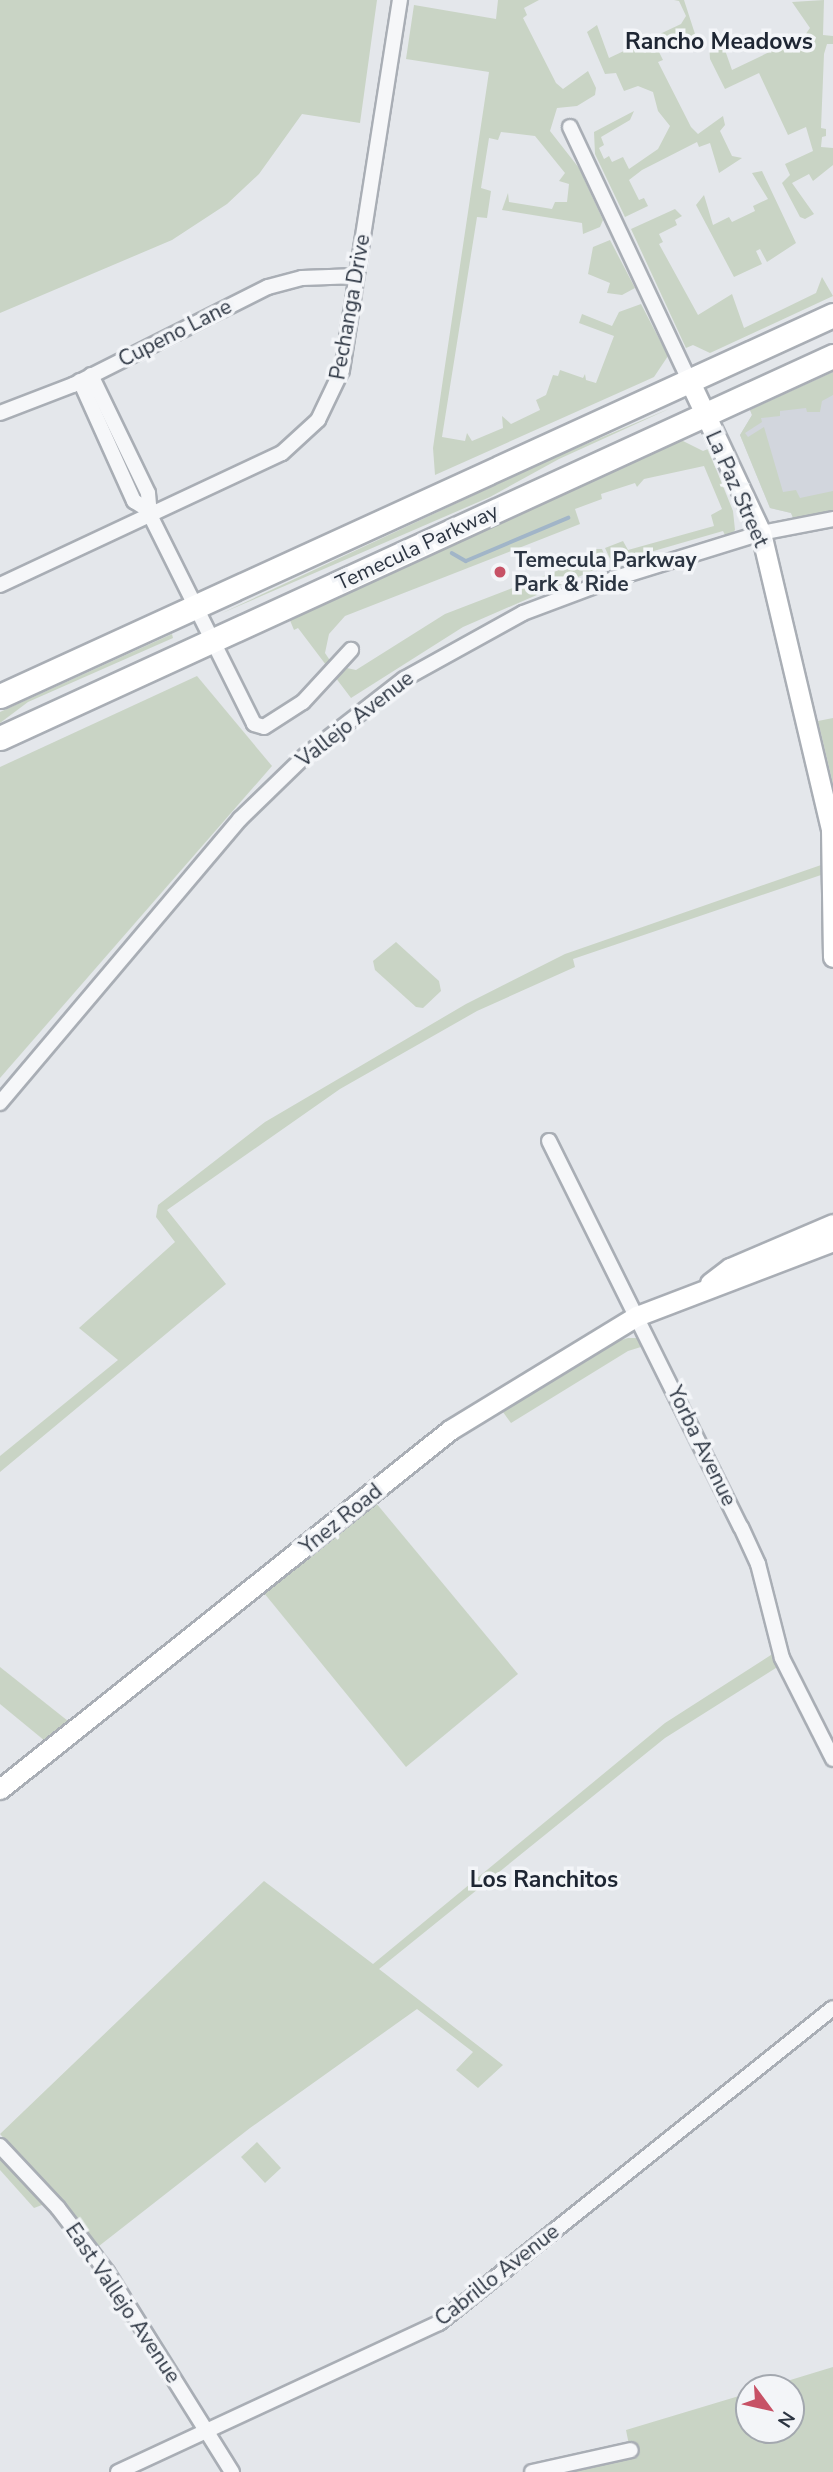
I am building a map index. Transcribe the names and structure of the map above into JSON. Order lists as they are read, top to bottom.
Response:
{
  "streets": {
    "main road": ["La Paz Street", "Temecula Parkway", "Ynez Road"],
    "street": [
      "Pechanga Drive",
      "Cupeno Lane",
      "Vallejo Avenue",
      "Yorba Avenue",
      "Cabrillo Avenue",
      "East Vallejo Avenue"
    ]
  },
  "crossings": [
    ["Pechanga Drive", "Cupeno Lane"],
    ["La Paz Street", "Temecula Parkway"],
    ["La Paz Street", "Vallejo Avenue"],
    ["Yorba Avenue", "Ynez Road"],
    ["Cabrillo Avenue", "East Vallejo Avenue"]
  ],
  "districts": ["Rancho Meadows", "Los Ranchitos"],
  "places": ["Temecula Parkway Park & Ride"],
  "north": "bottom right"
}
